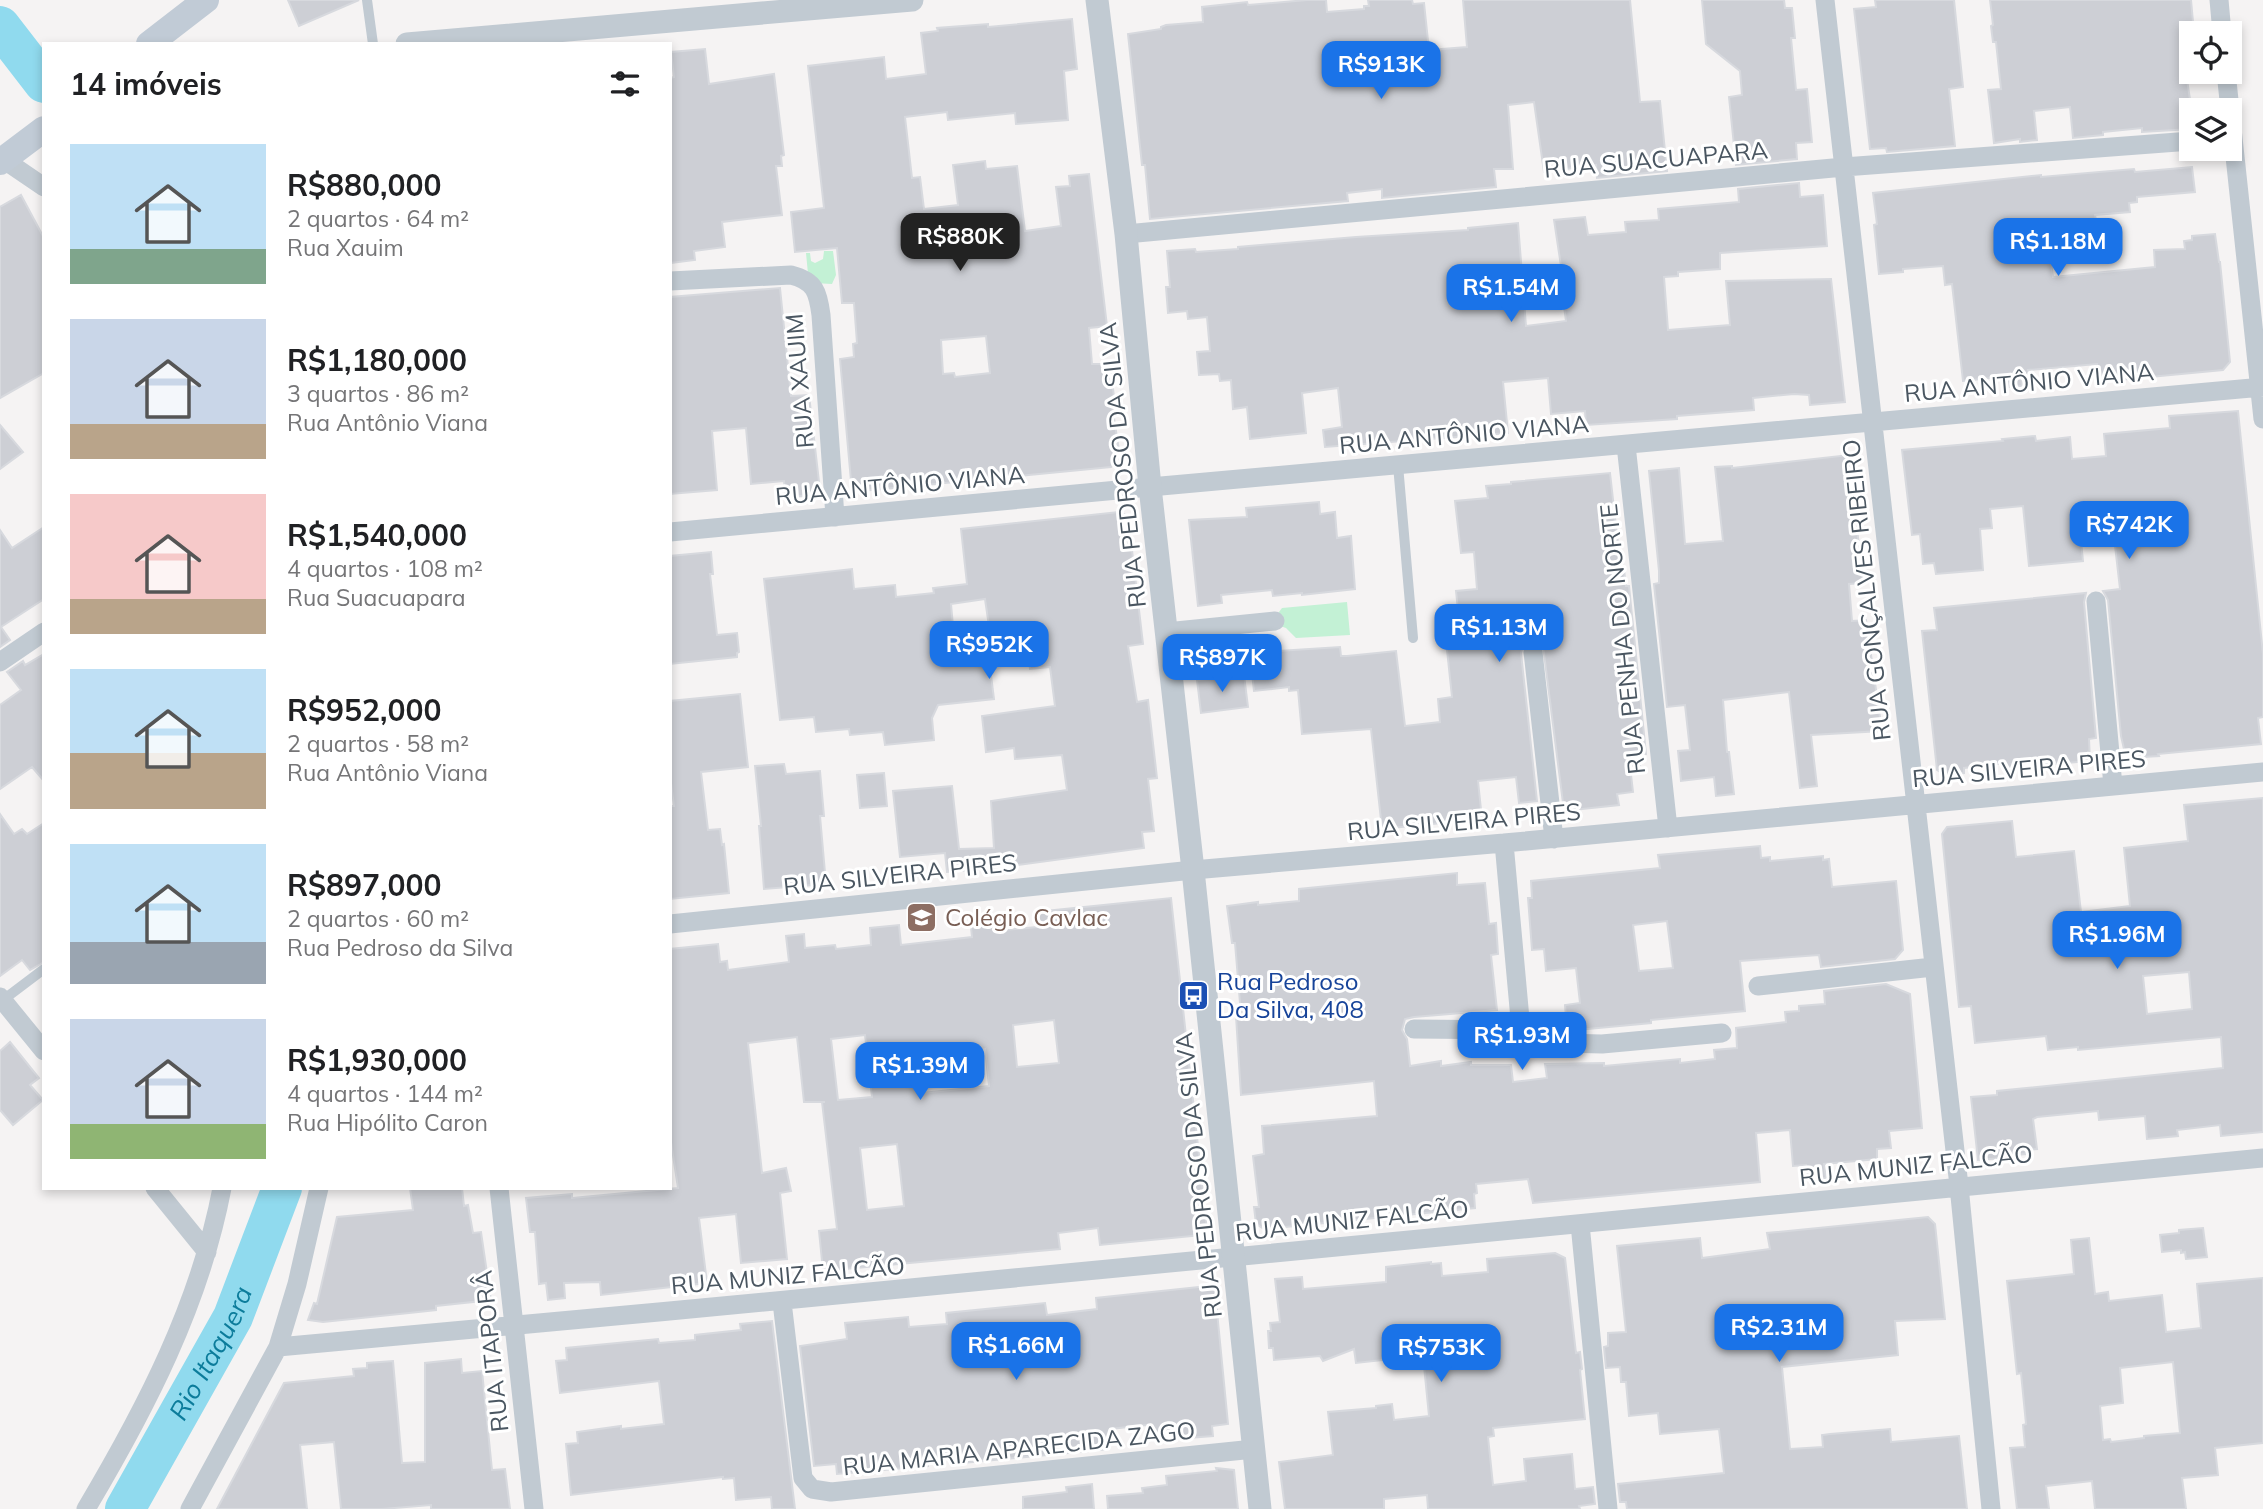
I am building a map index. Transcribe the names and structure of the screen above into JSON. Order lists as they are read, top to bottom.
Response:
{
  "streets": {
    "street": [
      "RUA SUACUAPARA",
      "RUA XAUIM",
      "RUA ANTÔNIO VIANA",
      "RUA PEDROSO DA SILVA",
      "RUA GONÇALVES RIBEIRO",
      "RUA PENHA DO NORTE",
      "RUA SILVEIRA PIRES",
      "RUA MUNIZ FALCÃO",
      "RUA ITAPORÂ",
      "RUA MARIA APARECIDA ZAGO"
    ]
  },
  "crossings": [
    ["RUA SUACUAPARA", "RUA PEDROSO DA SILVA"],
    ["RUA SUACUAPARA", "RUA GONÇALVES RIBEIRO"],
    ["RUA XAUIM", "RUA ANTÔNIO VIANA"],
    ["RUA ANTÔNIO VIANA", "RUA PEDROSO DA SILVA"],
    ["RUA ANTÔNIO VIANA", "RUA GONÇALVES RIBEIRO"],
    ["RUA ANTÔNIO VIANA", "RUA PENHA DO NORTE"],
    ["RUA PEDROSO DA SILVA", "RUA SILVEIRA PIRES"],
    ["RUA PEDROSO DA SILVA", "RUA MUNIZ FALCÃO"],
    ["RUA PEDROSO DA SILVA", "RUA MARIA APARECIDA ZAGO"],
    ["RUA GONÇALVES RIBEIRO", "RUA SILVEIRA PIRES"],
    ["RUA GONÇALVES RIBEIRO", "RUA MUNIZ FALCÃO"],
    ["RUA PENHA DO NORTE", "RUA SILVEIRA PIRES"],
    ["RUA MUNIZ FALCÃO", "RUA ITAPORÂ"],
    ["RUA MUNIZ FALCÃO", "RUA MARIA APARECIDA ZAGO"]
  ],
  "water": ["Rio Itaquera"],
  "places": {
    "school or university": ["Colégio Cavlac"],
    "bus stop": ["Rua Pedroso Da Silva, 408"]
  },
  "page": {
    "price": [
      "R$913K",
      "R$880K",
      "R$1.18M",
      "R$1.54M",
      "R$742K",
      "R$1.13M",
      "R$952K",
      "R$897K",
      "R$1.96M",
      "R$1.93M",
      "R$1.39M",
      "R$2.31M",
      "R$1.66M",
      "R$753K"
    ],
    "heading": "14 imóveis",
    "list": [
      {
        "name": "R$880,000",
        "note": "2 quartos · 64 m² · Rua Xauim"
      },
      {
        "name": "R$1,180,000",
        "note": "3 quartos · 86 m² · Rua Antônio Viana"
      },
      {
        "name": "R$1,540,000",
        "note": "4 quartos · 108 m² · Rua Suacuapara"
      },
      {
        "name": "R$952,000",
        "note": "2 quartos · 58 m² · Rua Antônio Viana"
      },
      {
        "name": "R$897,000",
        "note": "2 quartos · 60 m² · Rua Pedroso da Silva"
      },
      {
        "name": "R$1,930,000",
        "note": "4 quartos · 144 m² · Rua Hipólito Caron"
      }
    ]
  }
}
